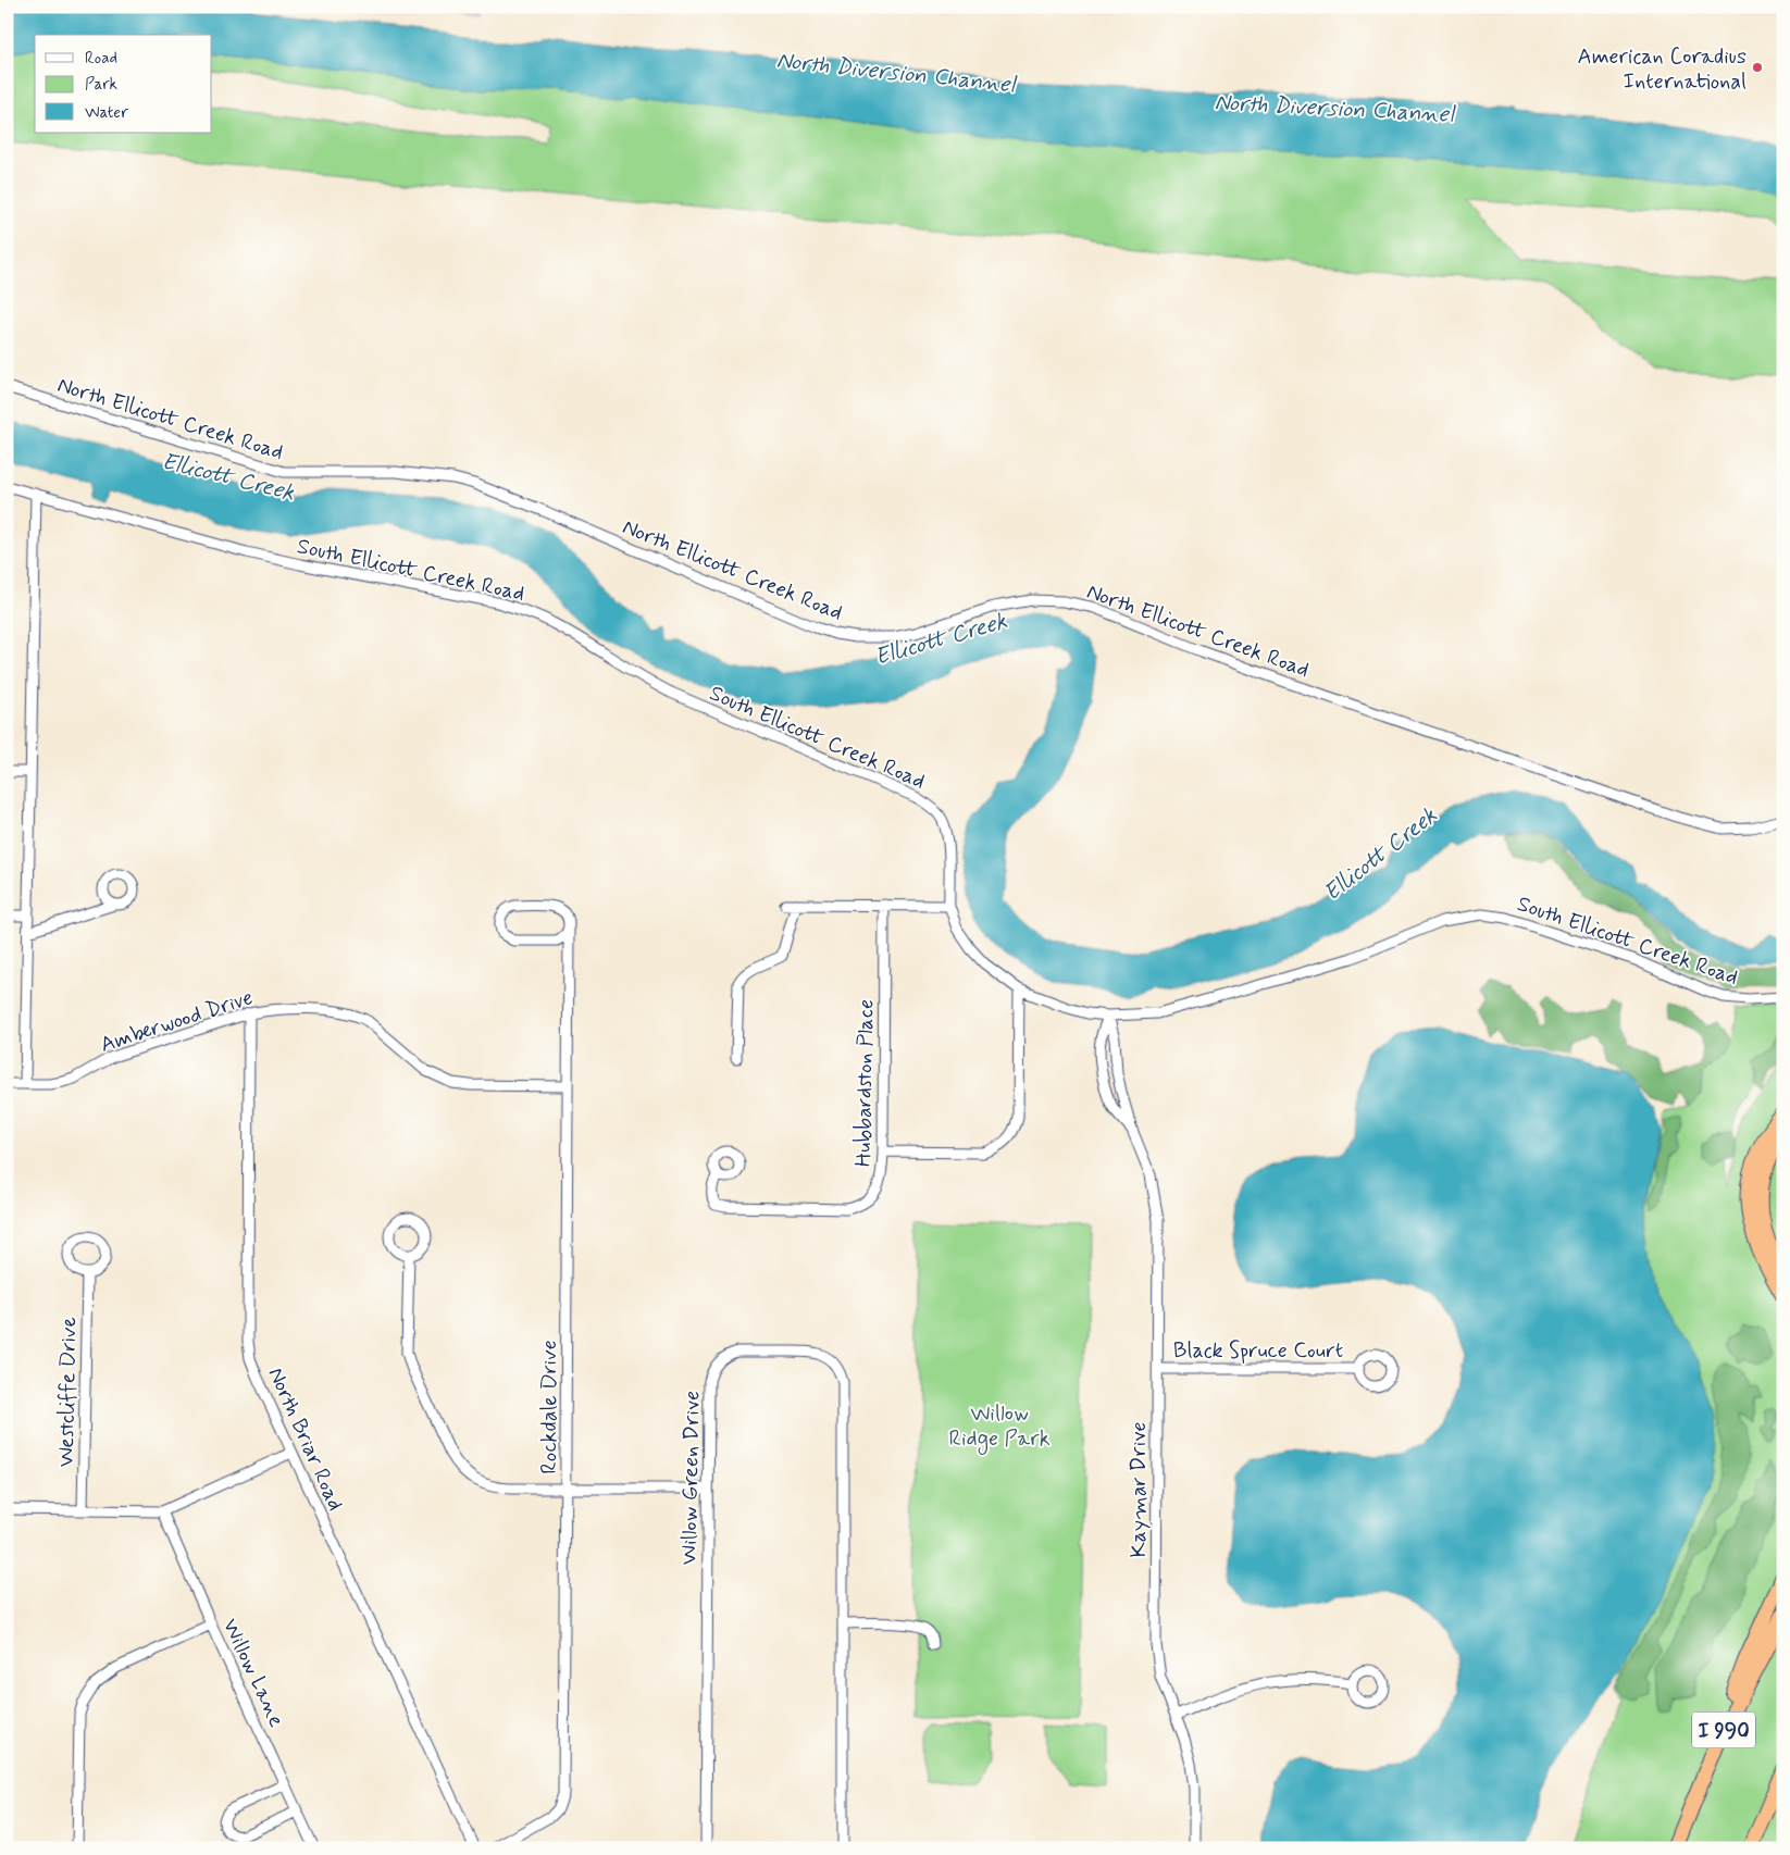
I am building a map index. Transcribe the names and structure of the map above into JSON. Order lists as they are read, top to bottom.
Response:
{
  "streets": {
    "highway": ["I 990"],
    "street": [
      "North Ellicott Creek Road",
      "South Ellicott Creek Road",
      "Amberwood Drive",
      "Hubbardston Place",
      "Black Spruce Court",
      "Westcliffe Drive",
      "Rockdale Drive",
      "North Briar Road",
      "Willow Green Drive",
      "Kaymar Drive",
      "Willow Lane"
    ]
  },
  "crossings": [
    ["South Ellicott Creek Road", "Kaymar Drive"],
    ["Amberwood Drive", "Rockdale Drive"],
    ["Amberwood Drive", "North Briar Road"],
    ["Black Spruce Court", "Kaymar Drive"]
  ],
  "water": ["North Diversion Channel", "Ellicott Creek"],
  "parks": ["Willow Ridge Park"],
  "places": ["American Coradius International"],
  "legend": ["Road", "Park", "Water"]
}
